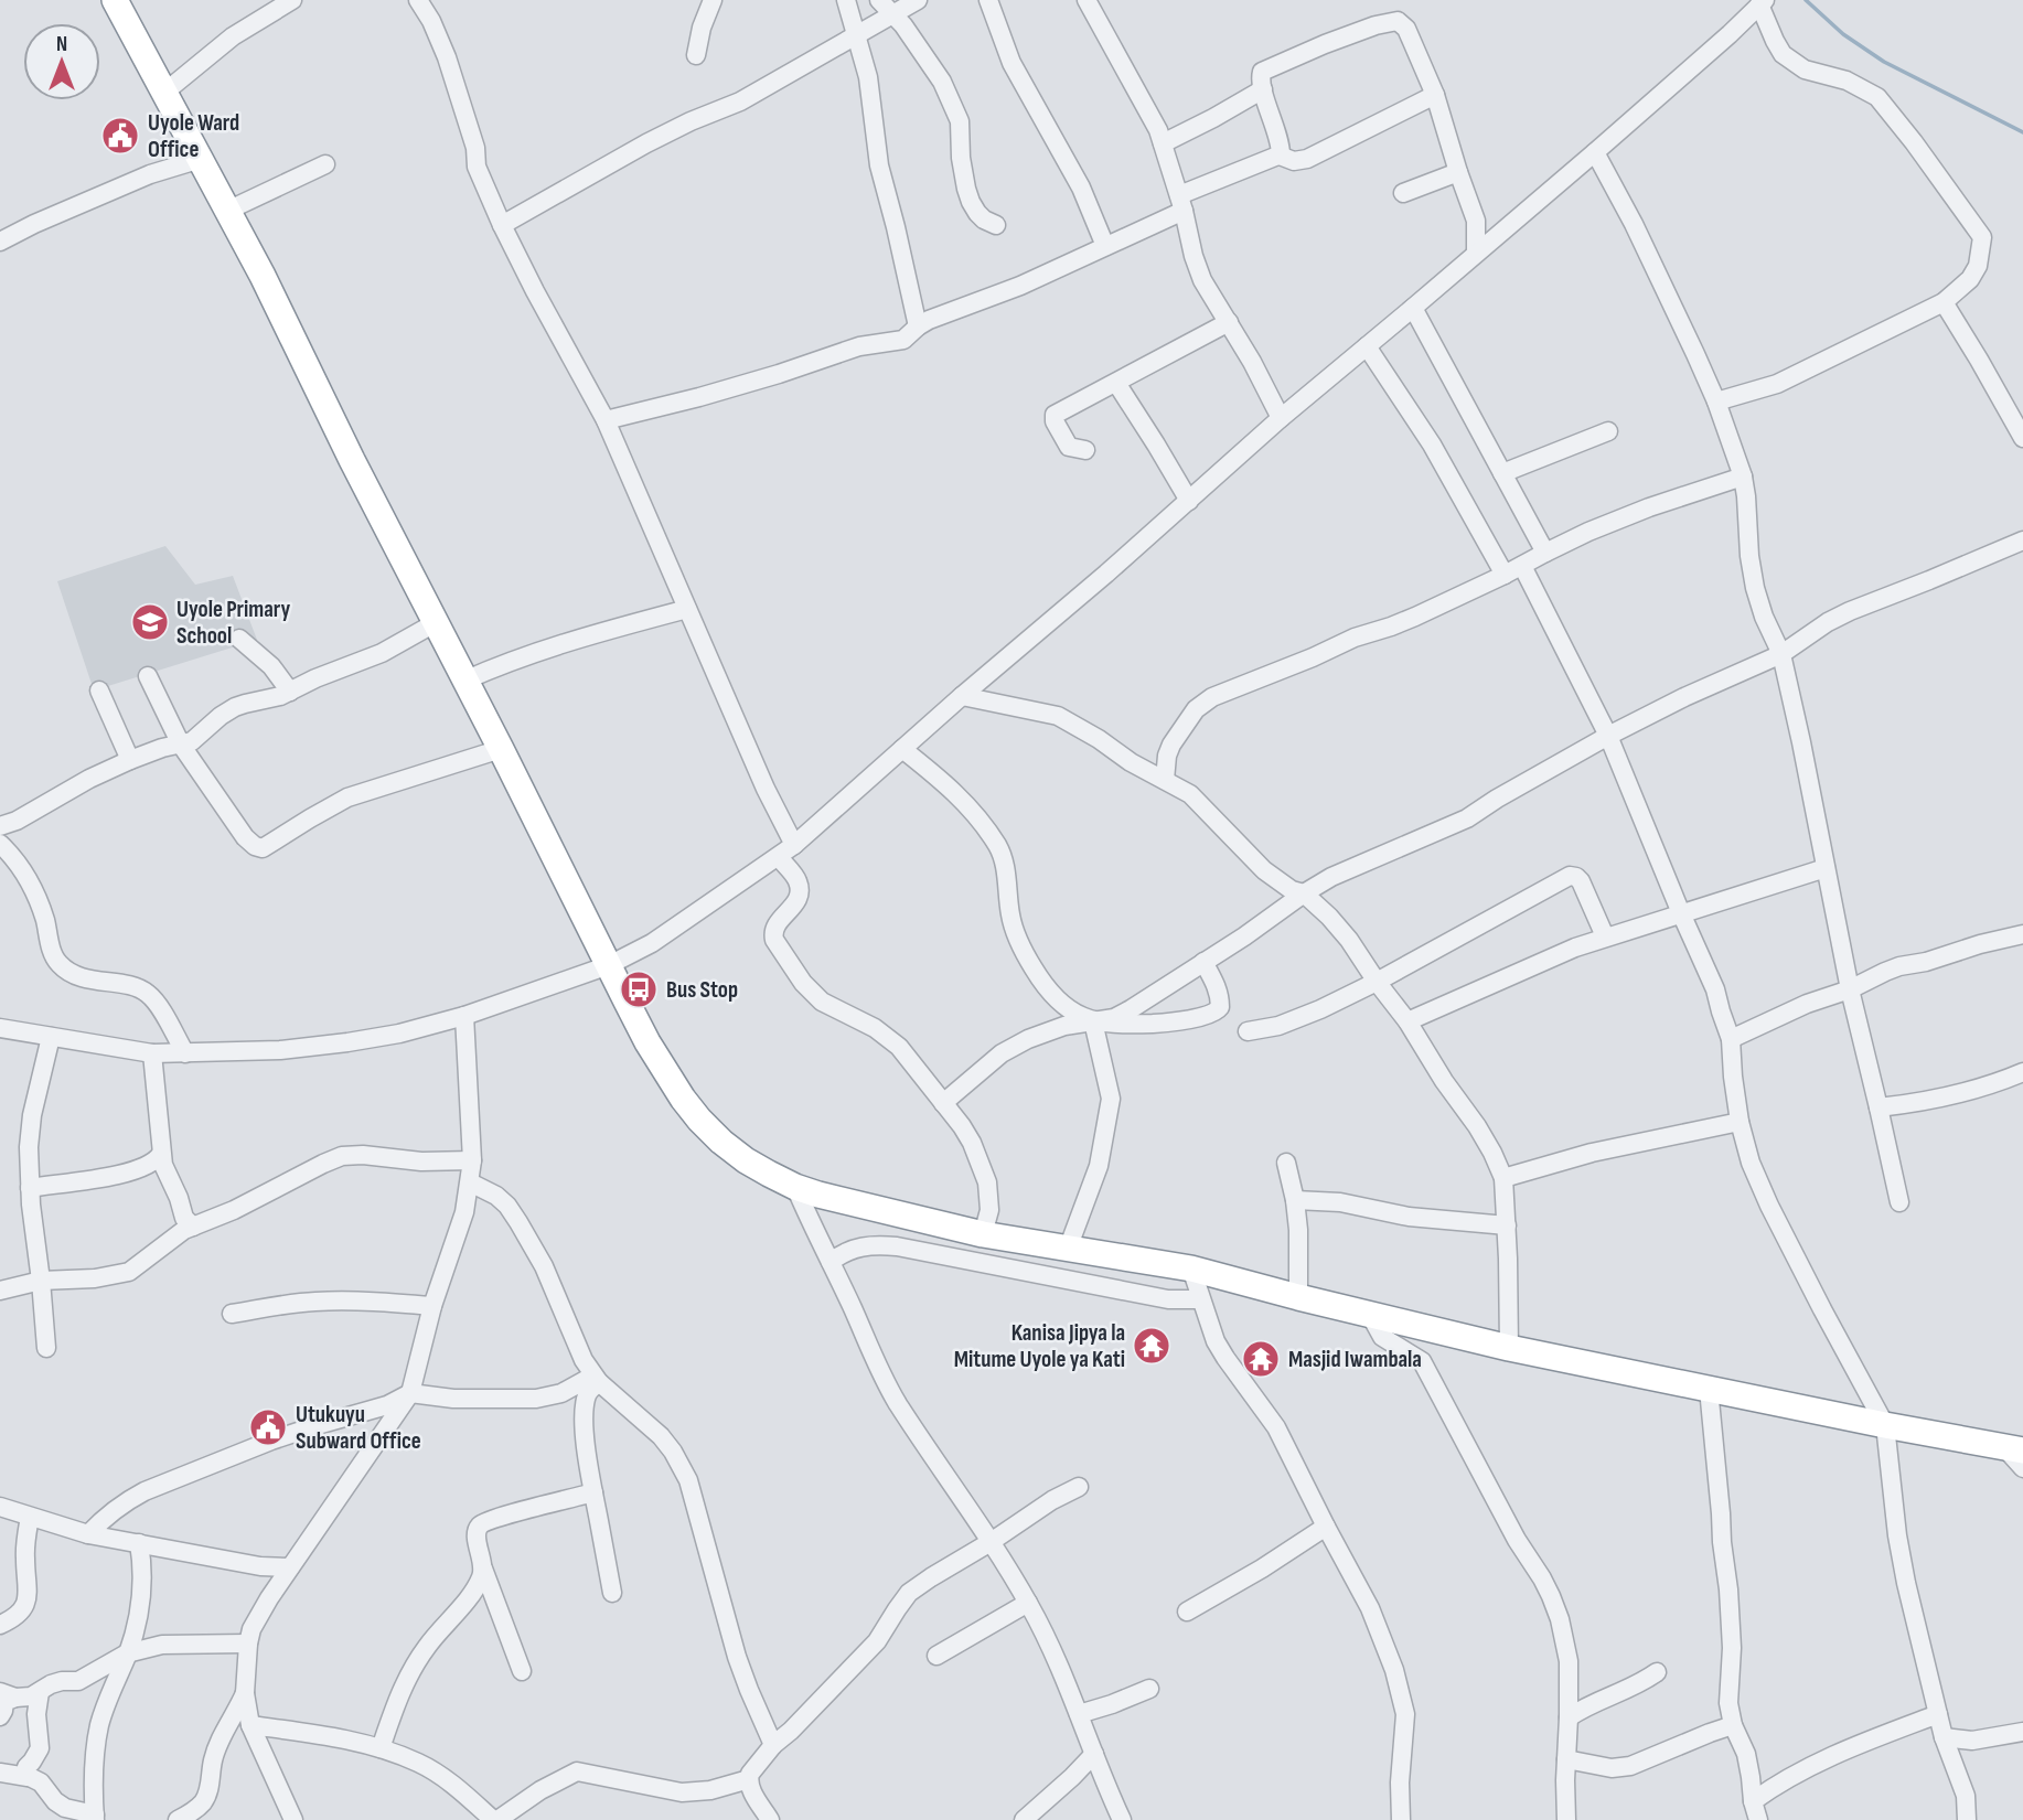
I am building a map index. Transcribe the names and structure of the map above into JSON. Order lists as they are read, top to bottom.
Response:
{
  "places": {
    "public building": ["Uyole Ward Office", "Utukuyu Subward Office"],
    "school or university": ["Uyole Primary School"],
    "bus stop": ["Bus Stop"],
    "temple": ["Kanisa Jipya la Mitume Uyole ya Kati", "Masjid Iwambala"]
  },
  "north": "top"
}
